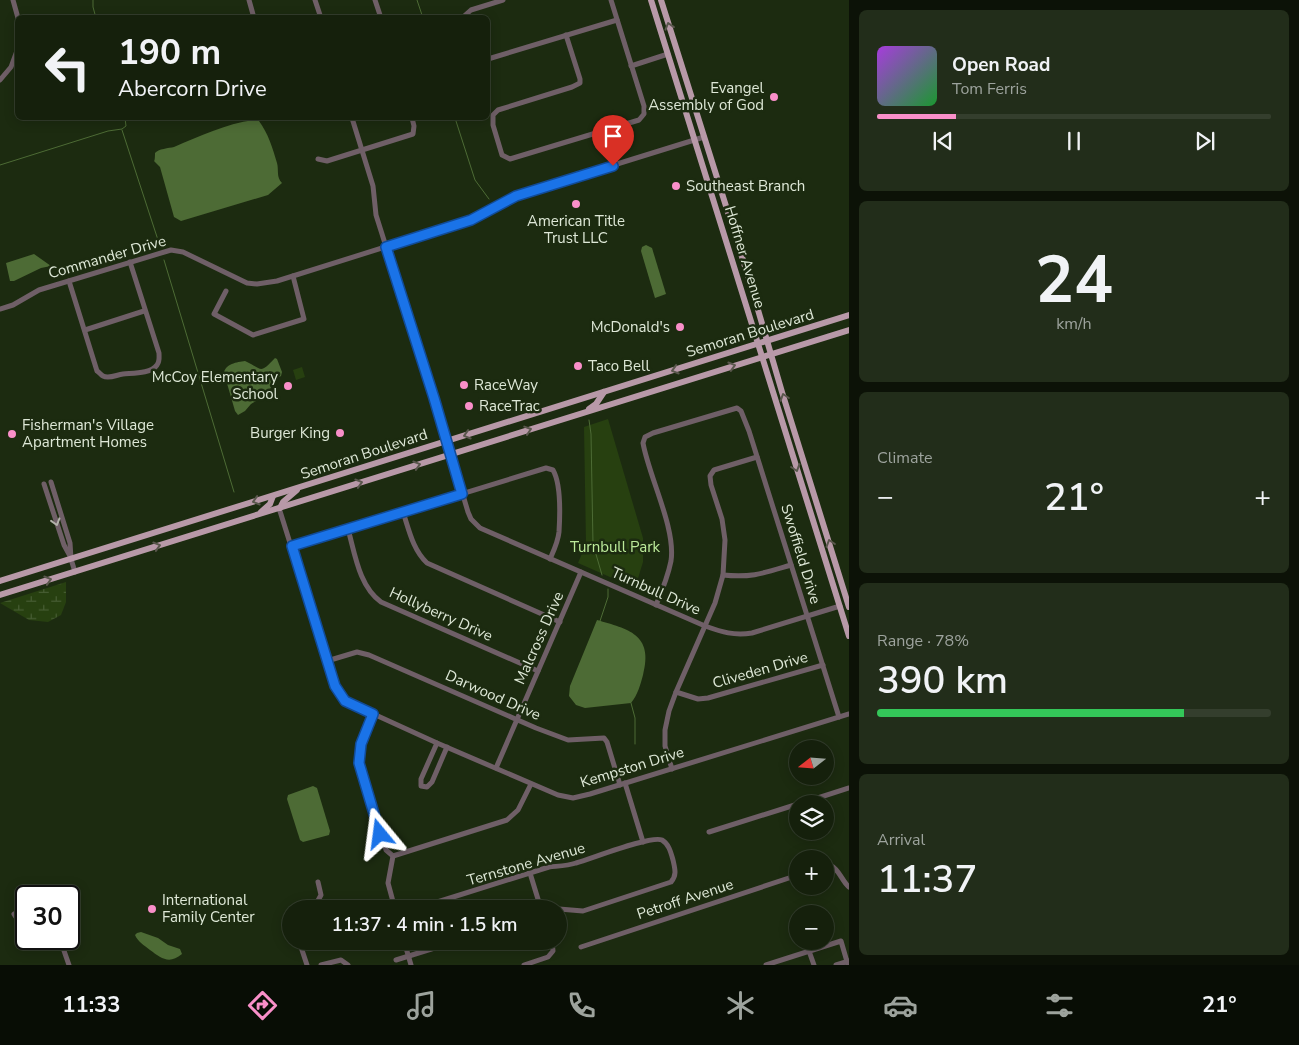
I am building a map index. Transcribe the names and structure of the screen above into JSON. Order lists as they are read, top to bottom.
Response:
{
  "streets": {
    "main road": ["Hoffner Avenue", "Semoran Boulevard"],
    "street": [
      "Commander Drive",
      "Swoffield Drive",
      "Turnbull Drive",
      "Hollyberry Drive",
      "Malcross Drive",
      "Cliveden Drive",
      "Darwood Drive",
      "Kempston Drive",
      "Ternstone Avenue",
      "Petroff Avenue"
    ]
  },
  "crossings": [
    ["Commander Drive", "Hoffner Avenue"],
    ["Commander Drive", "Turnbull Drive"],
    ["Hoffner Avenue", "Semoran Boulevard"],
    ["Hoffner Avenue", "Turnbull Drive"],
    ["Semoran Boulevard", "Turnbull Drive"],
    ["Semoran Boulevard", "Kempston Drive"],
    ["Swoffield Drive", "Turnbull Drive"],
    ["Swoffield Drive", "Cliveden Drive"],
    ["Swoffield Drive", "Kempston Drive"],
    ["Turnbull Drive", "Malcross Drive"],
    ["Hollyberry Drive", "Malcross Drive"],
    ["Malcross Drive", "Darwood Drive"],
    ["Malcross Drive", "Kempston Drive"],
    ["Darwood Drive", "Kempston Drive"],
    ["Darwood Drive", "Ternstone Avenue"]
  ],
  "parks": ["Turnbull Park"],
  "places": [
    "Evangel Assembly of God",
    "Southeast Branch",
    "American Title Trust LLC",
    "McDonald's",
    "Taco Bell",
    "RaceWay",
    "McCoy Elementary School",
    "RaceTrac",
    "Burger King",
    "Fisherman's Village Apartment Homes",
    "International Family Center"
  ],
  "north": "left",
  "page": {
    "turn": ["190 m", "Abercorn Drive"],
    "song": ["Open Road", "Tom Ferris"],
    "tile": [
      ["24", "km/h"],
      "Climate",
      ["Range · 78%", "390 km"],
      ["Arrival", "11:37"]
    ],
    "heat": ["−", "21°", "+"],
    "map_buttons": ["+", "−"],
    "limit": "30",
    "trip": "11:37 · 4 min · 1.5 km",
    "tabs": ["11:33", "21°"]
  }
}
